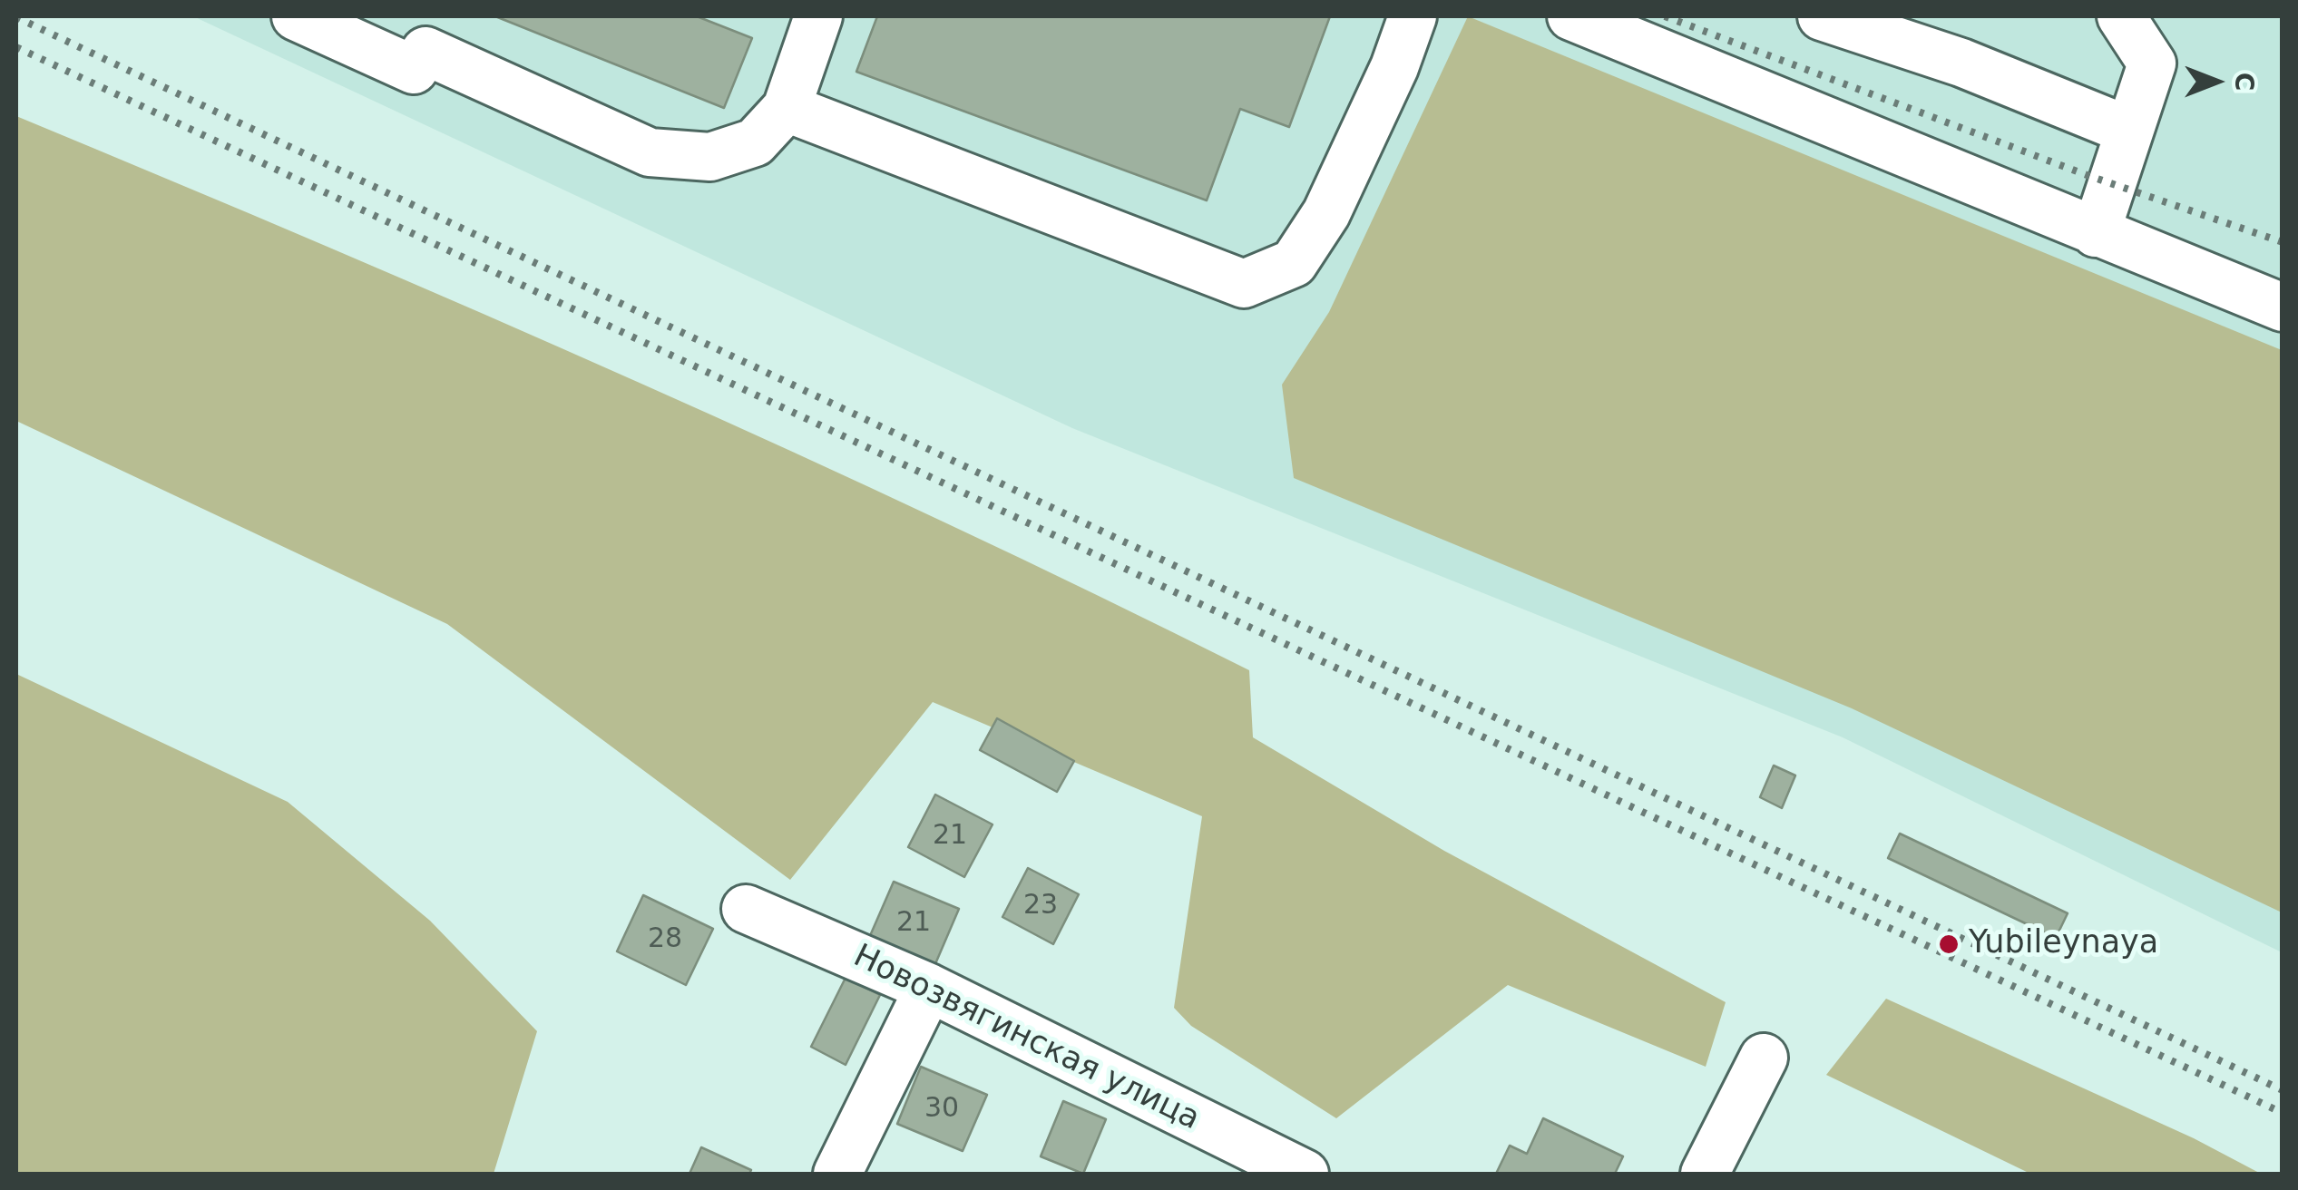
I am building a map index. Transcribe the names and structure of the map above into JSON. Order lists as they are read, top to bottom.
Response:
{
  "streets": {
    "street": ["Новозвягинская улица"]
  },
  "places": ["Yubileynaya"],
  "house_numbers": [
    "21",
    "23",
    "21",
    "28",
    "30"
  ],
  "north": "right"
}
